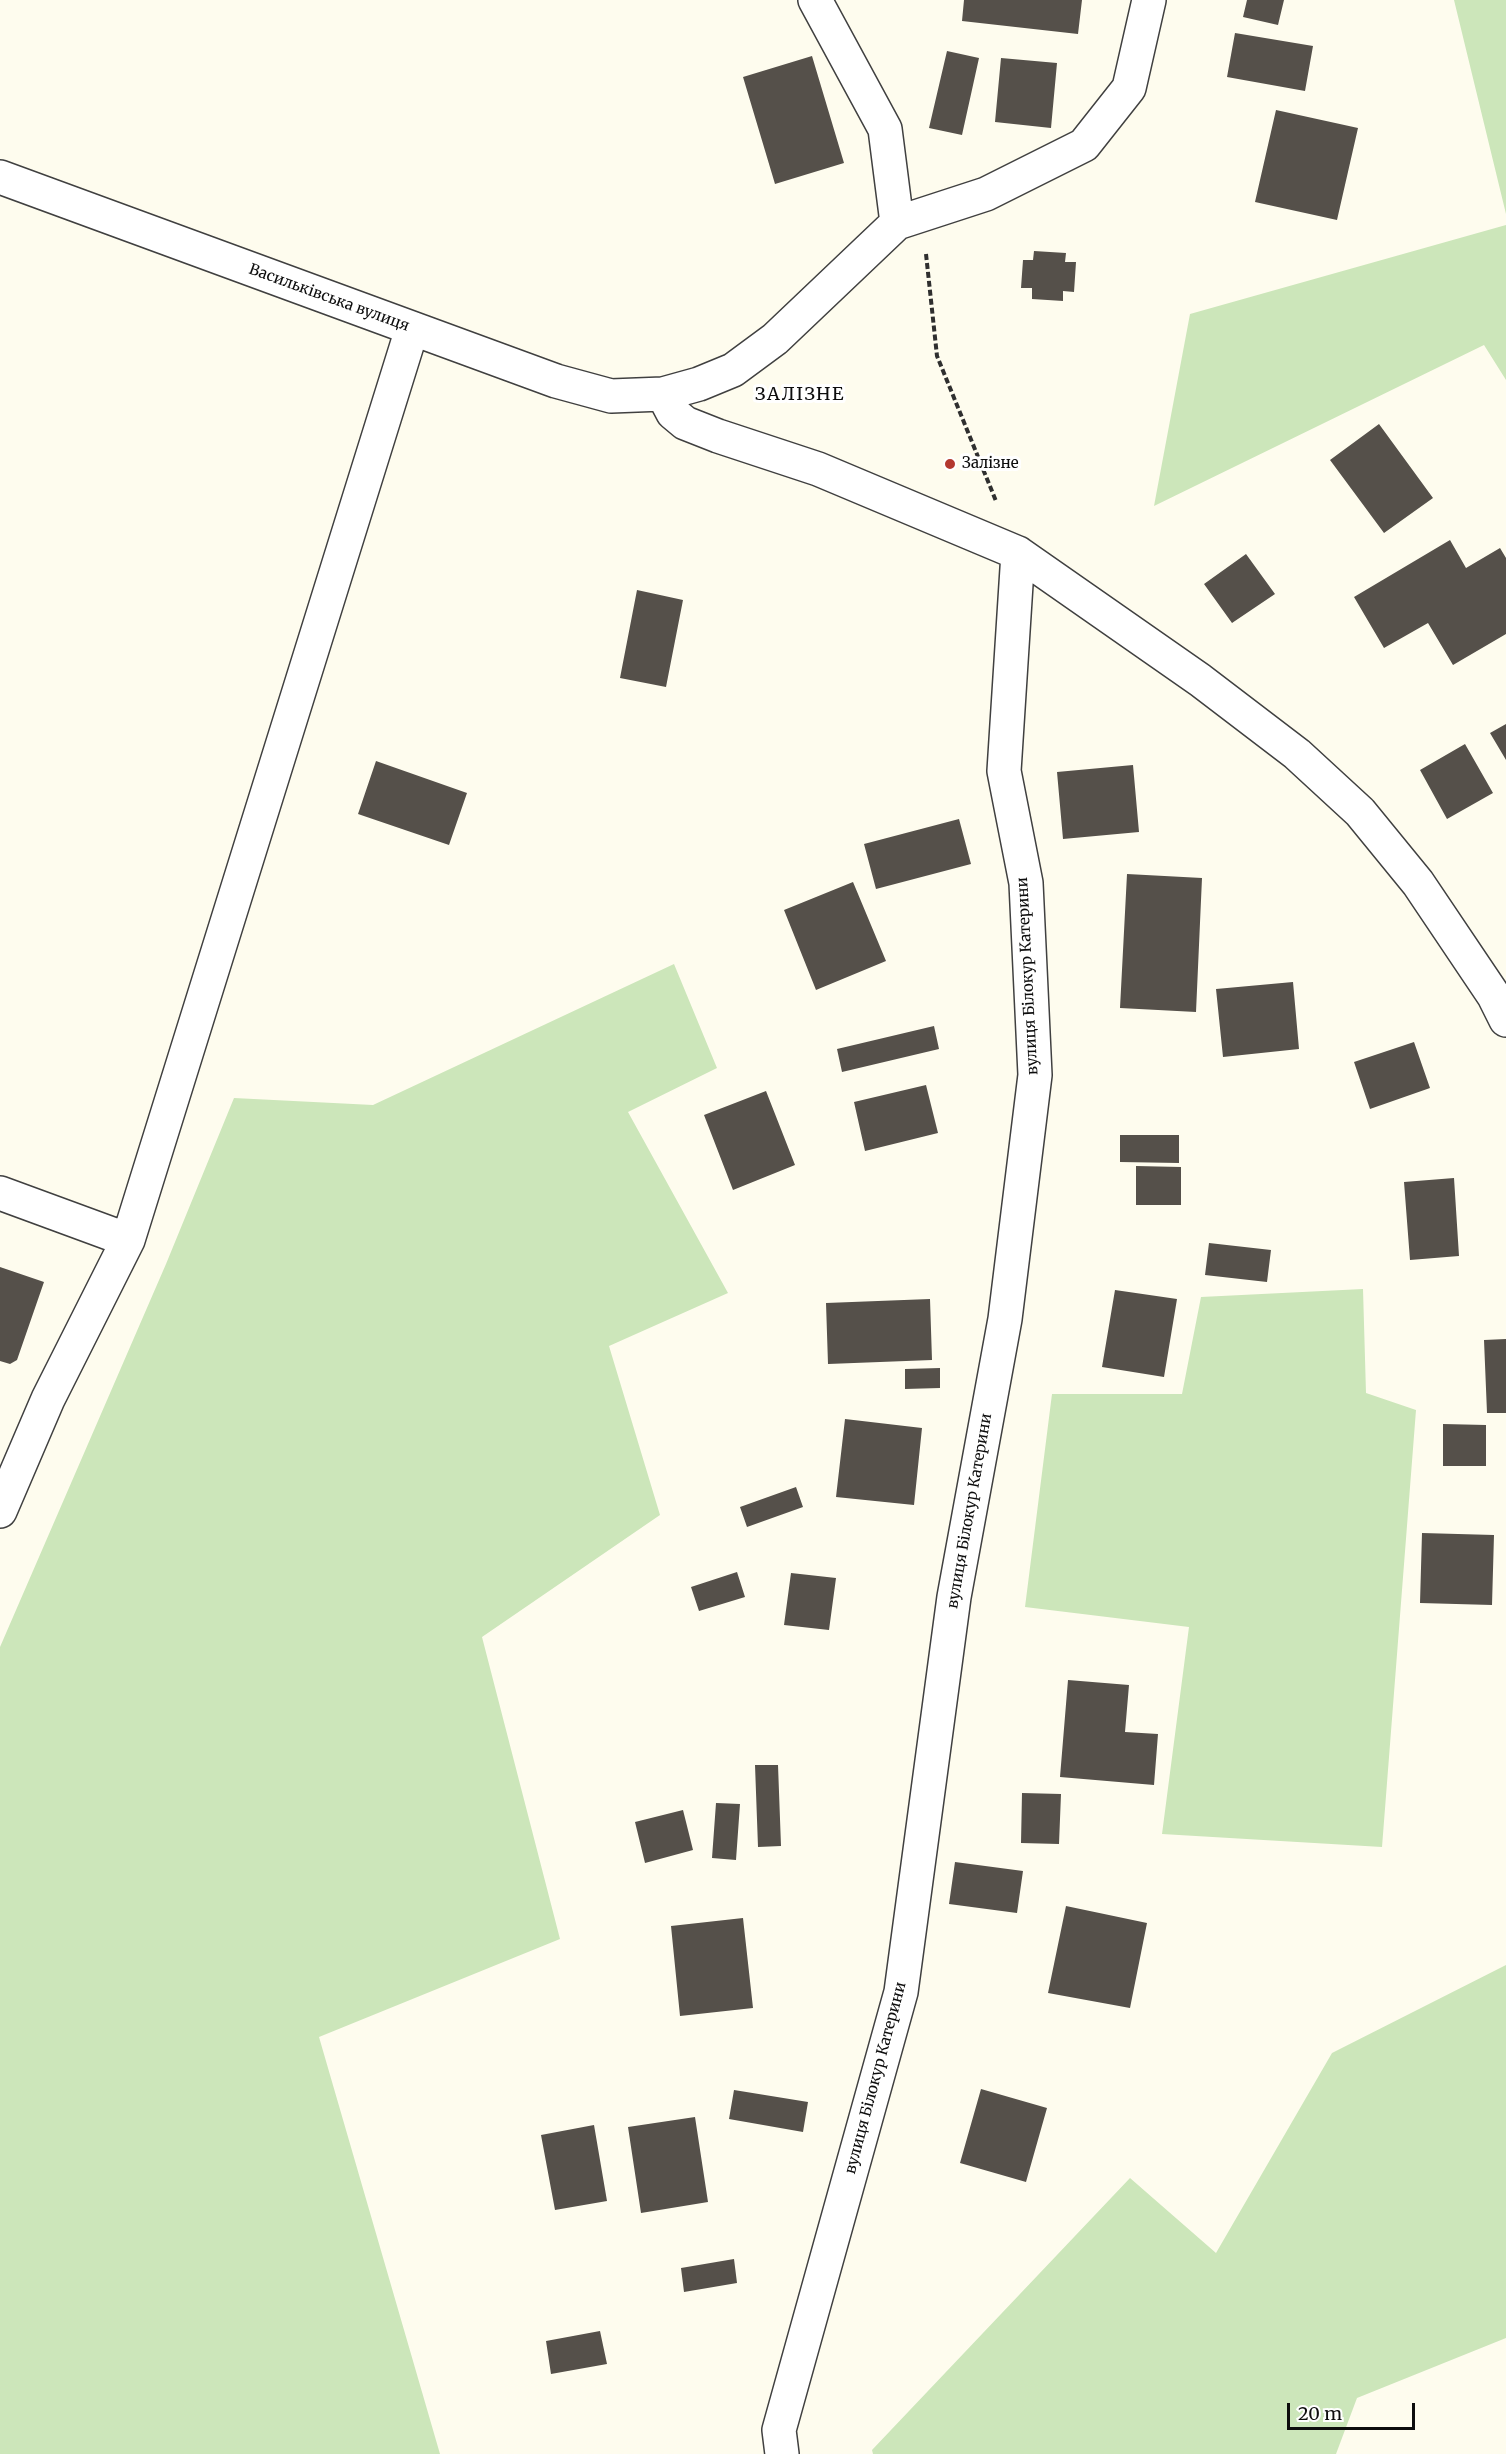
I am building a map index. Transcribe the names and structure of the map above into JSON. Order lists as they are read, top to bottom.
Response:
{
  "streets": {
    "street": ["Васильківська вулиця", "вулиця Білокур Катерини"]
  },
  "districts": ["ЗАЛІЗНЕ"],
  "places": ["Залізне"],
  "scale_bar": "20 m"
}
